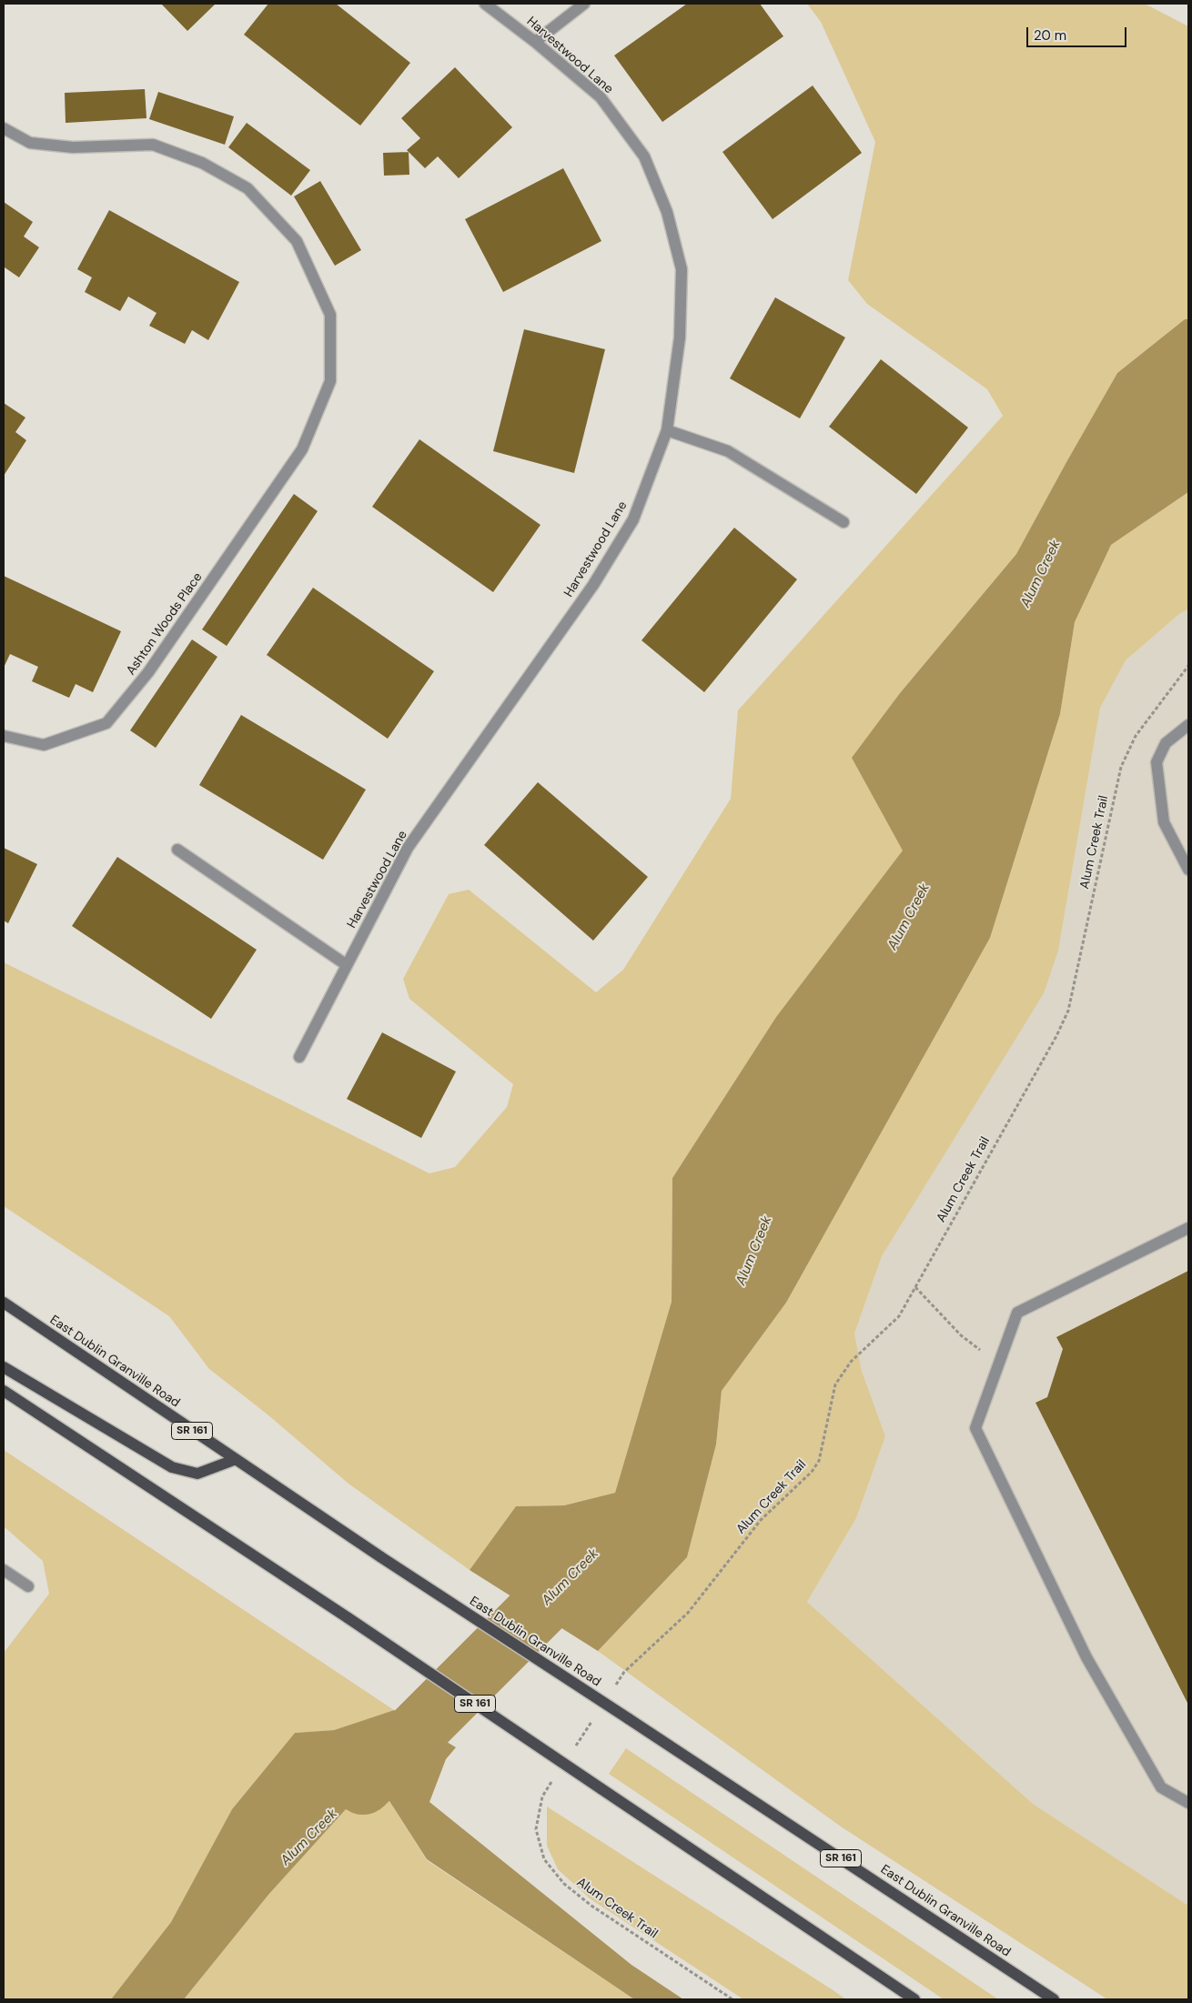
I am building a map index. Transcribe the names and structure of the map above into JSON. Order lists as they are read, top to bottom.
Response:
{
  "streets": {
    "main road": ["East Dublin Granville Road", "SR 161"],
    "street": ["Harvestwood Lane", "Ashton Woods Place"],
    "path": ["Alum Creek Trail"]
  },
  "water": ["Alum Creek"],
  "scale_bar": "20 m"
}
